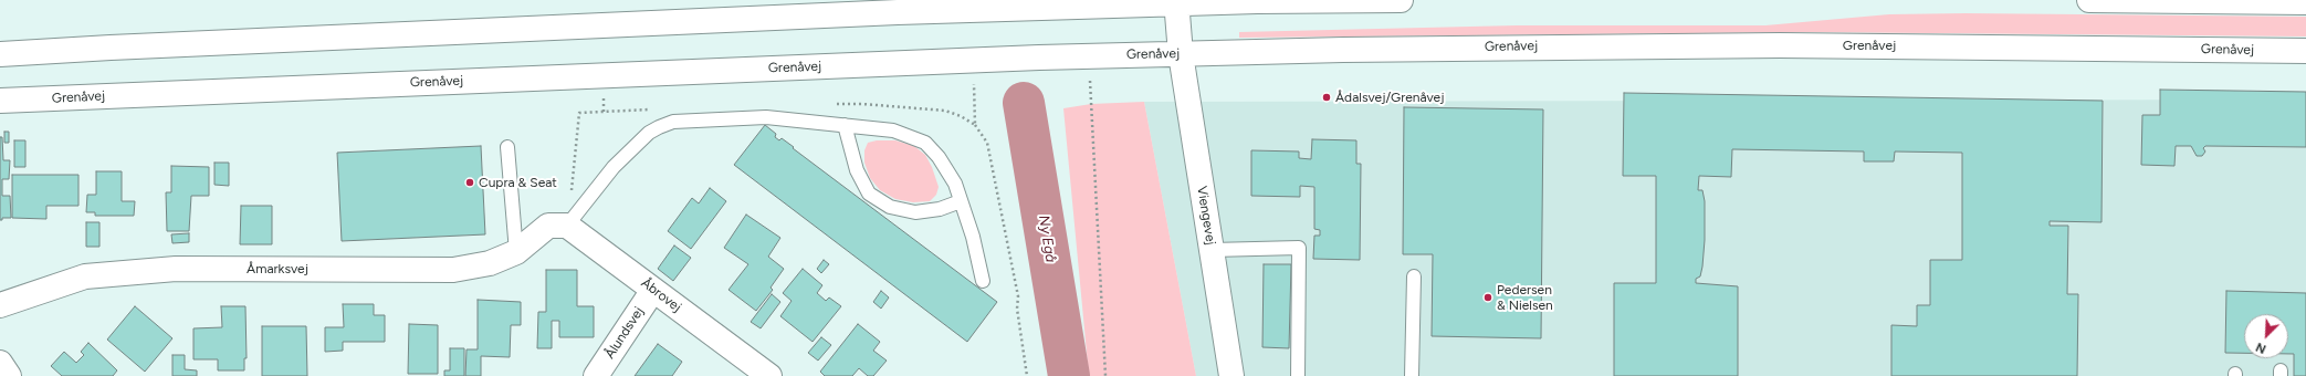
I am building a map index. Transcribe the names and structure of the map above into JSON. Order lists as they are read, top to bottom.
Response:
{
  "streets": {
    "main road": [
      "Grenåvej",
      "Viengevej",
      "Åmarksvej",
      "Åbrovej",
      "Ålundsvej"
    ]
  },
  "crossings": [
    ["Grenåvej", "Viengevej"],
    ["Åmarksvej", "Åbrovej"],
    ["Åbrovej", "Ålundsvej"]
  ],
  "water": ["Ny Egå"],
  "places": ["Ådalsvej/Grenåvej", "Cupra & Seat", "Pedersen & Nielsen"],
  "north": "bottom left"
}
